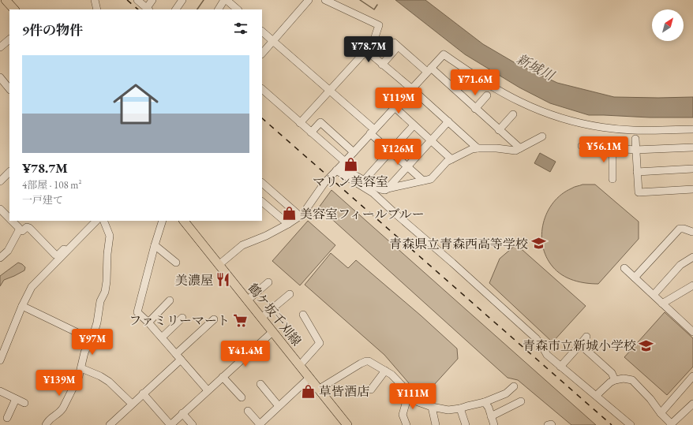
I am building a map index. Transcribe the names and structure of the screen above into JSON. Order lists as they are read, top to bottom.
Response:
{
  "streets": {
    "main road": ["鶴ケ坂千刈線"]
  },
  "water": ["新城川"],
  "places": {
    "shop": ["マリン美容室", "美容室フィールブルー", "草皆酒店"],
    "school or university": ["青森県立青森西高等学校", "青森市立新城小学校"],
    "restaurant": ["美濃屋"],
    "supermarket": ["ファミリーマート"]
  },
  "north": "top right",
  "page": {
    "heading": "9件の物件",
    "price": [
      "¥78.7M",
      "¥71.6M",
      "¥119M",
      "¥56.1M",
      "¥126M",
      "¥97M",
      "¥41.4M",
      "¥139M",
      "¥111M"
    ],
    "list": [
      {
        "name": "¥78.7M",
        "note": "4部屋 · 108 m² · 一戸建て"
      }
    ]
  }
}
